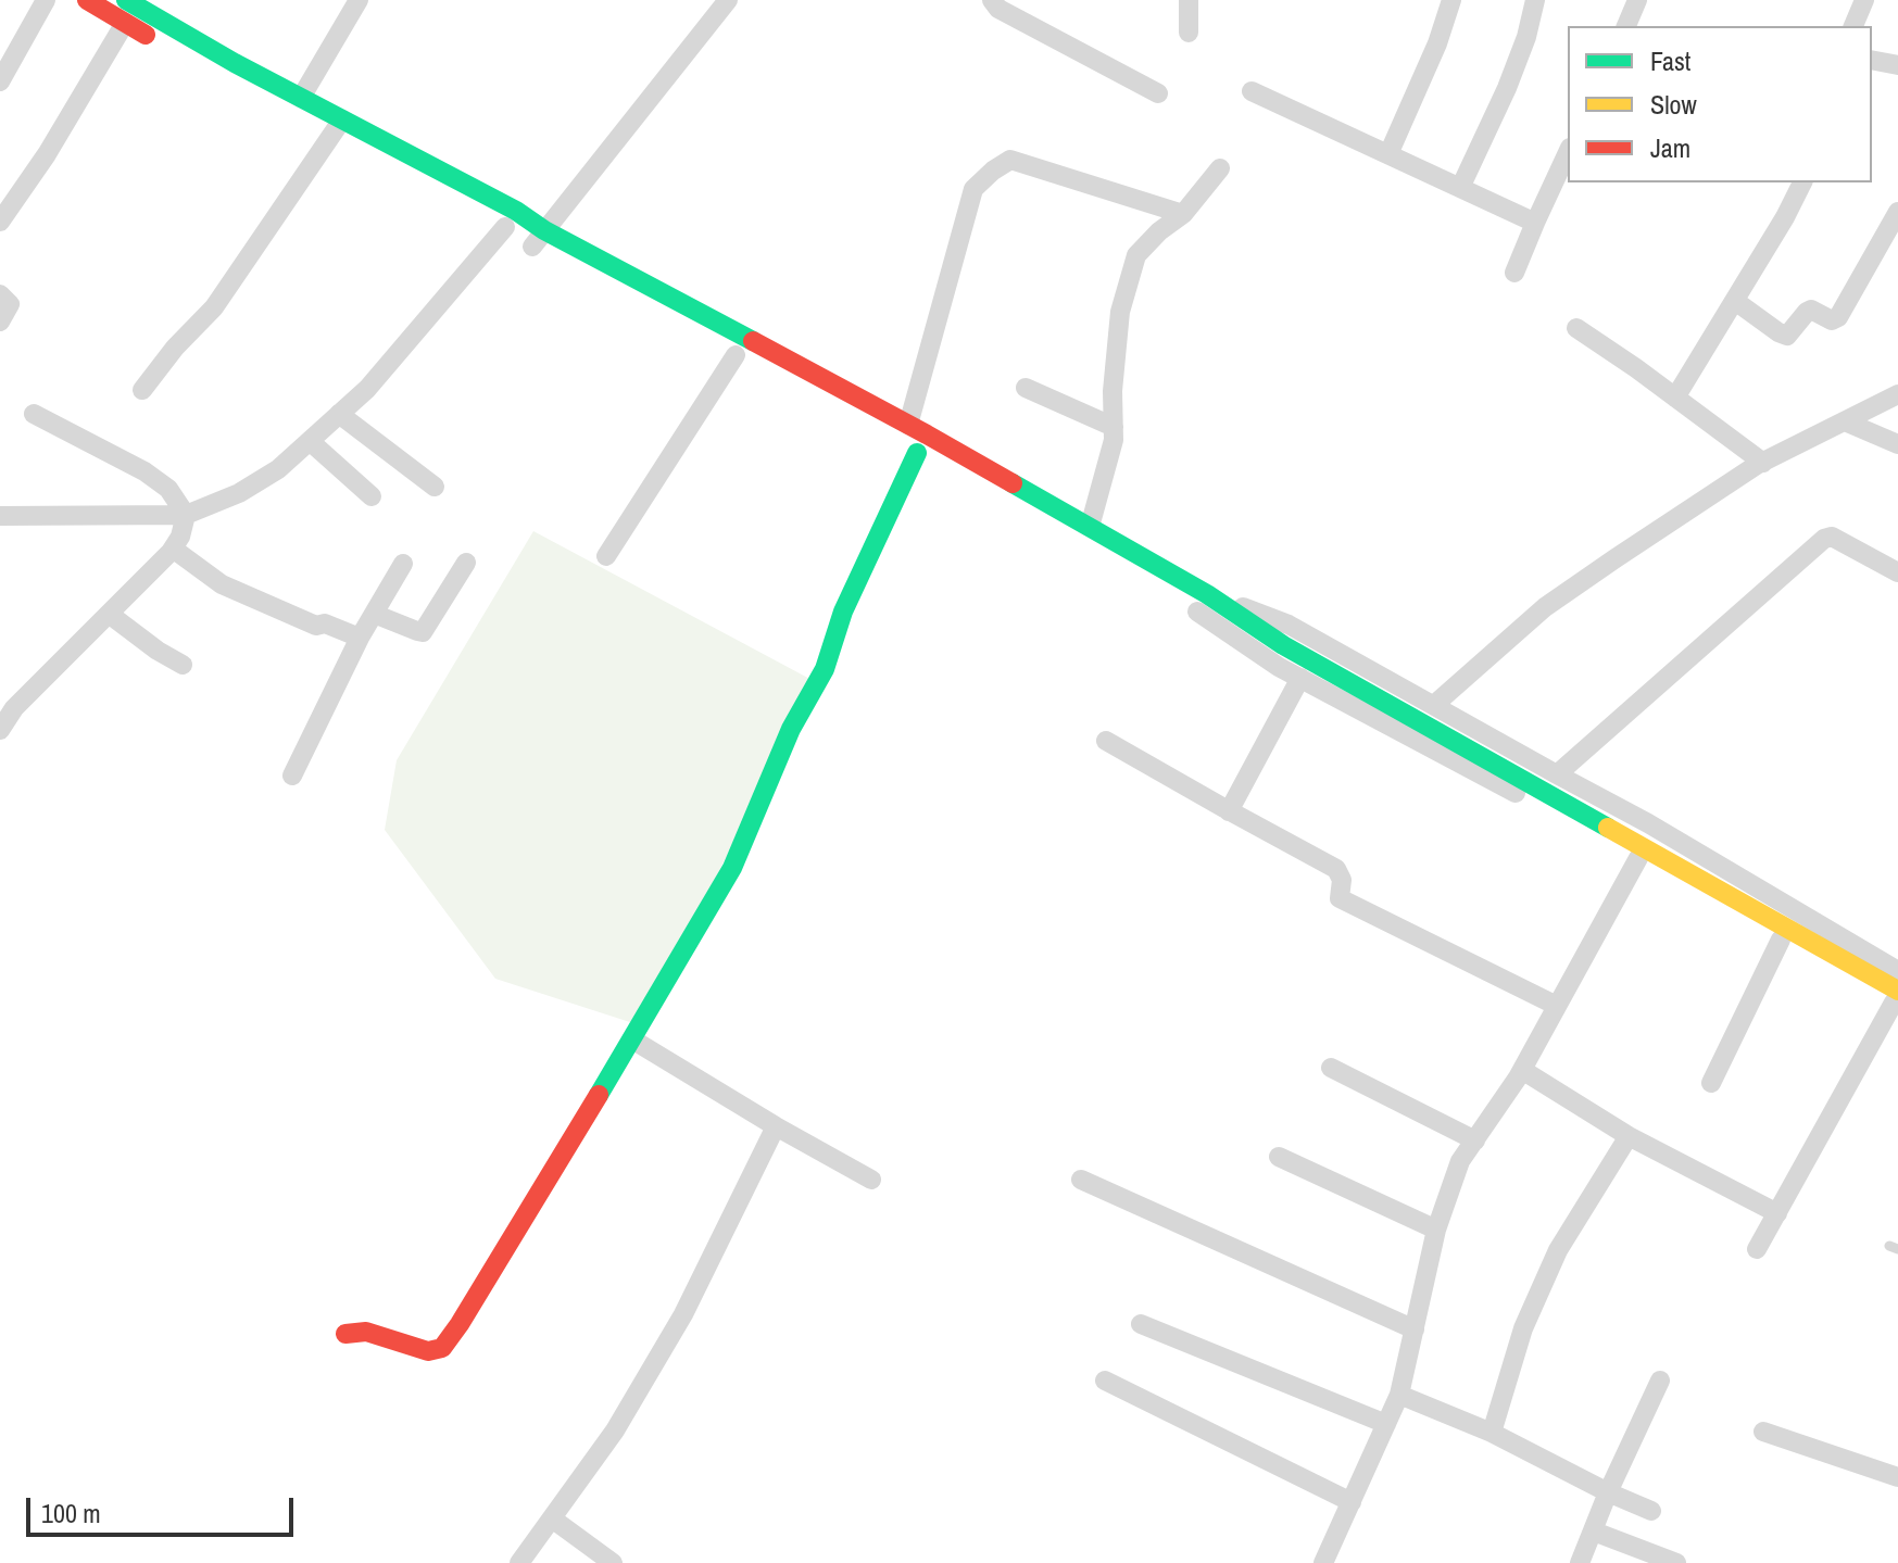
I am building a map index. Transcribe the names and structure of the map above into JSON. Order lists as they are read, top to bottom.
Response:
{
  "legend": ["Fast", "Slow", "Jam"],
  "scale_bar": "100 m"
}
